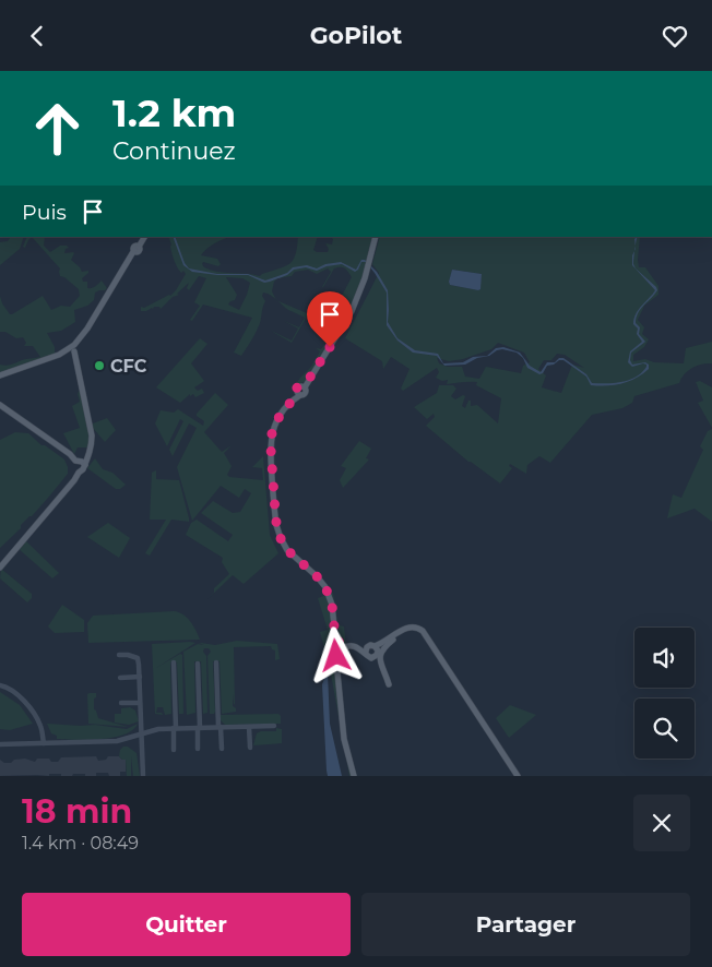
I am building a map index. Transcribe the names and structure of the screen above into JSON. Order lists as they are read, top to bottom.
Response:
{
  "places": ["CFC"],
  "page": {
    "header": "GoPilot",
    "turn": ["1.2 km", "Continuez"],
    "then": "Puis",
    "heading": ["18 min", "1.4 km · 08:49"],
    "buttons": ["Quitter", "Partager"]
  }
}
